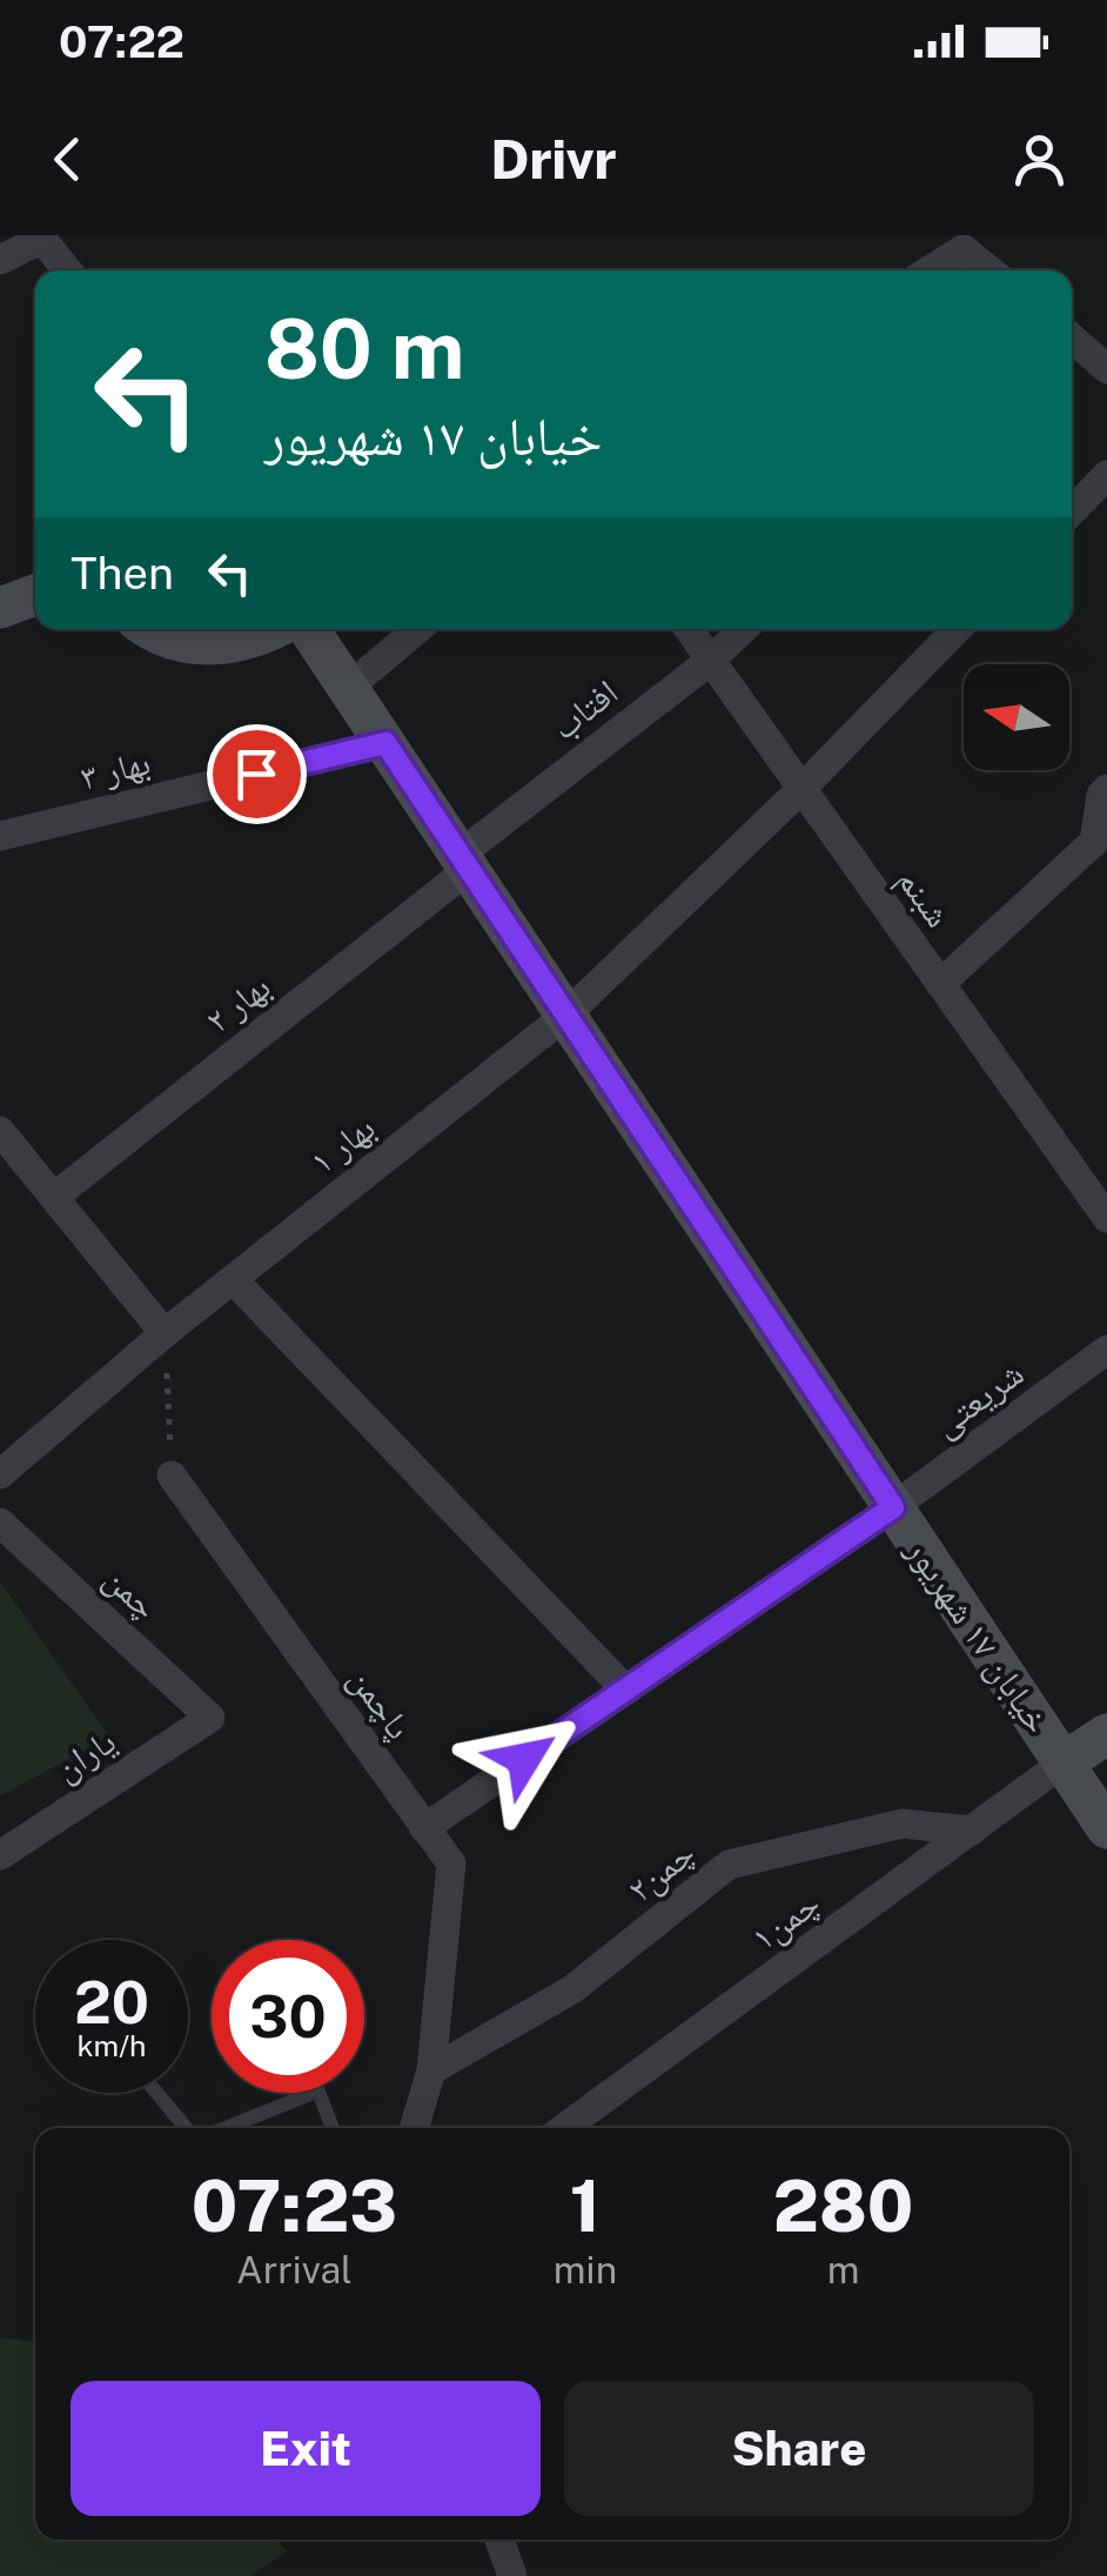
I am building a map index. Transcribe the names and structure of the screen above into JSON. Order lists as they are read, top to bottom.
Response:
{
  "streets": {
    "street": [
      "افتاب",
      "بهار ۳",
      "شبنم",
      "بهار ۲",
      "بهار ۱",
      "شریعتی",
      "چمن",
      "خیابان ۱۷ شهریور",
      "پاچمن",
      "یاران",
      "چمن۲",
      "چمن۱"
    ]
  },
  "crossings": [
    ["افتاب", "شبنم"],
    ["افتاب", "بهار ۲"],
    ["افتاب", "خیابان ۱۷ شهریور"],
    ["بهار ۳", "خیابان ۱۷ شهریور"],
    ["شبنم", "بهار ۱"],
    ["بهار ۲", "خیابان ۱۷ شهریور"],
    ["بهار ۱", "خیابان ۱۷ شهریور"],
    ["شریعتی", "خیابان ۱۷ شهریور"],
    ["شریعتی", "پاچمن"],
    ["چمن", "یاران"],
    ["خیابان ۱۷ شهریور", "چمن۱"],
    ["پاچمن", "چمن۲"],
    ["چمن۲", "چمن۱"]
  ],
  "north": "left",
  "page": {
    "status": "07:22",
    "header": "Drivr",
    "turn": ["80 m", "خیابان ۱۷ شهریور"],
    "then": "Then",
    "speed": "20 km/h",
    "limit": "30",
    "eta": [
      "07:23",
      "Arrival",
      "1",
      "min",
      "280",
      "m"
    ],
    "buttons": ["Exit", "Share"]
  }
}
